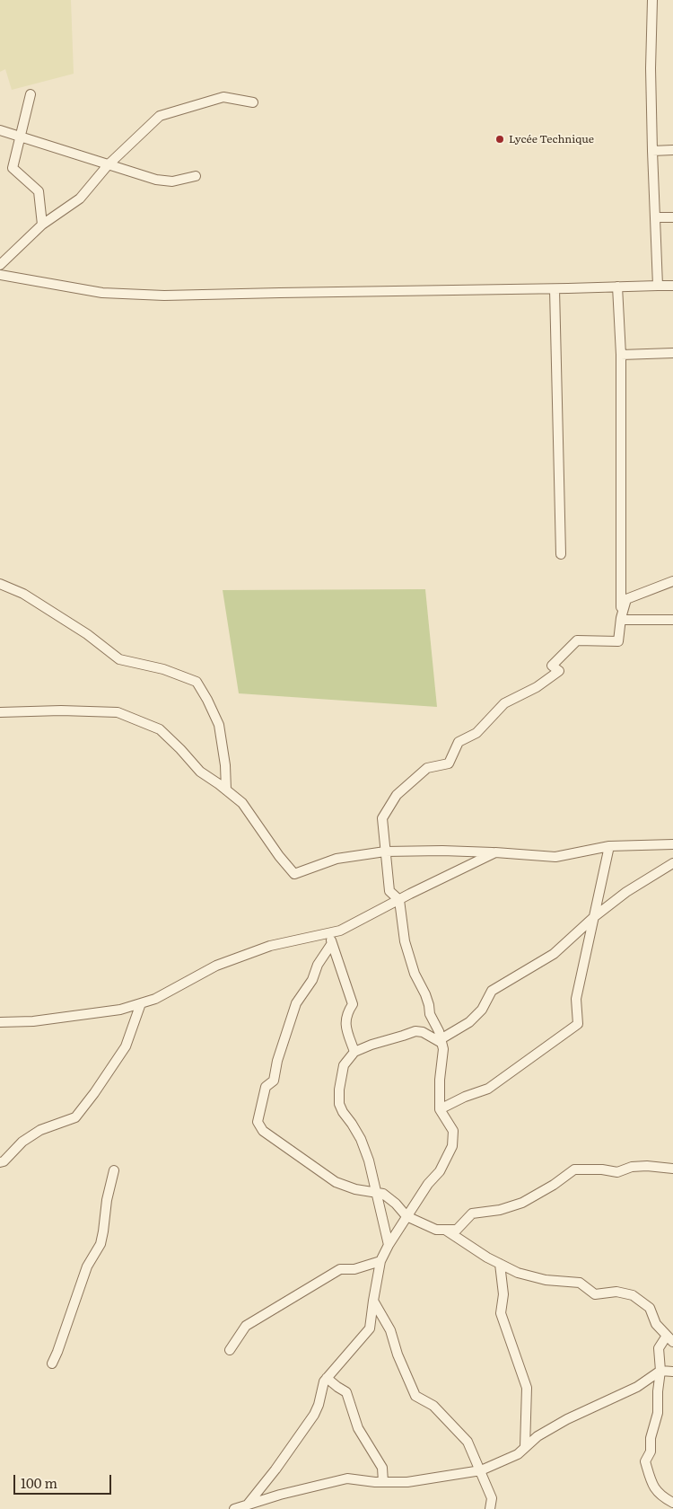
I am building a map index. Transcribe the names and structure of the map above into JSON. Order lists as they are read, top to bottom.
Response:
{
  "places": ["Lycée Technique"],
  "scale_bar": "100 m"
}
